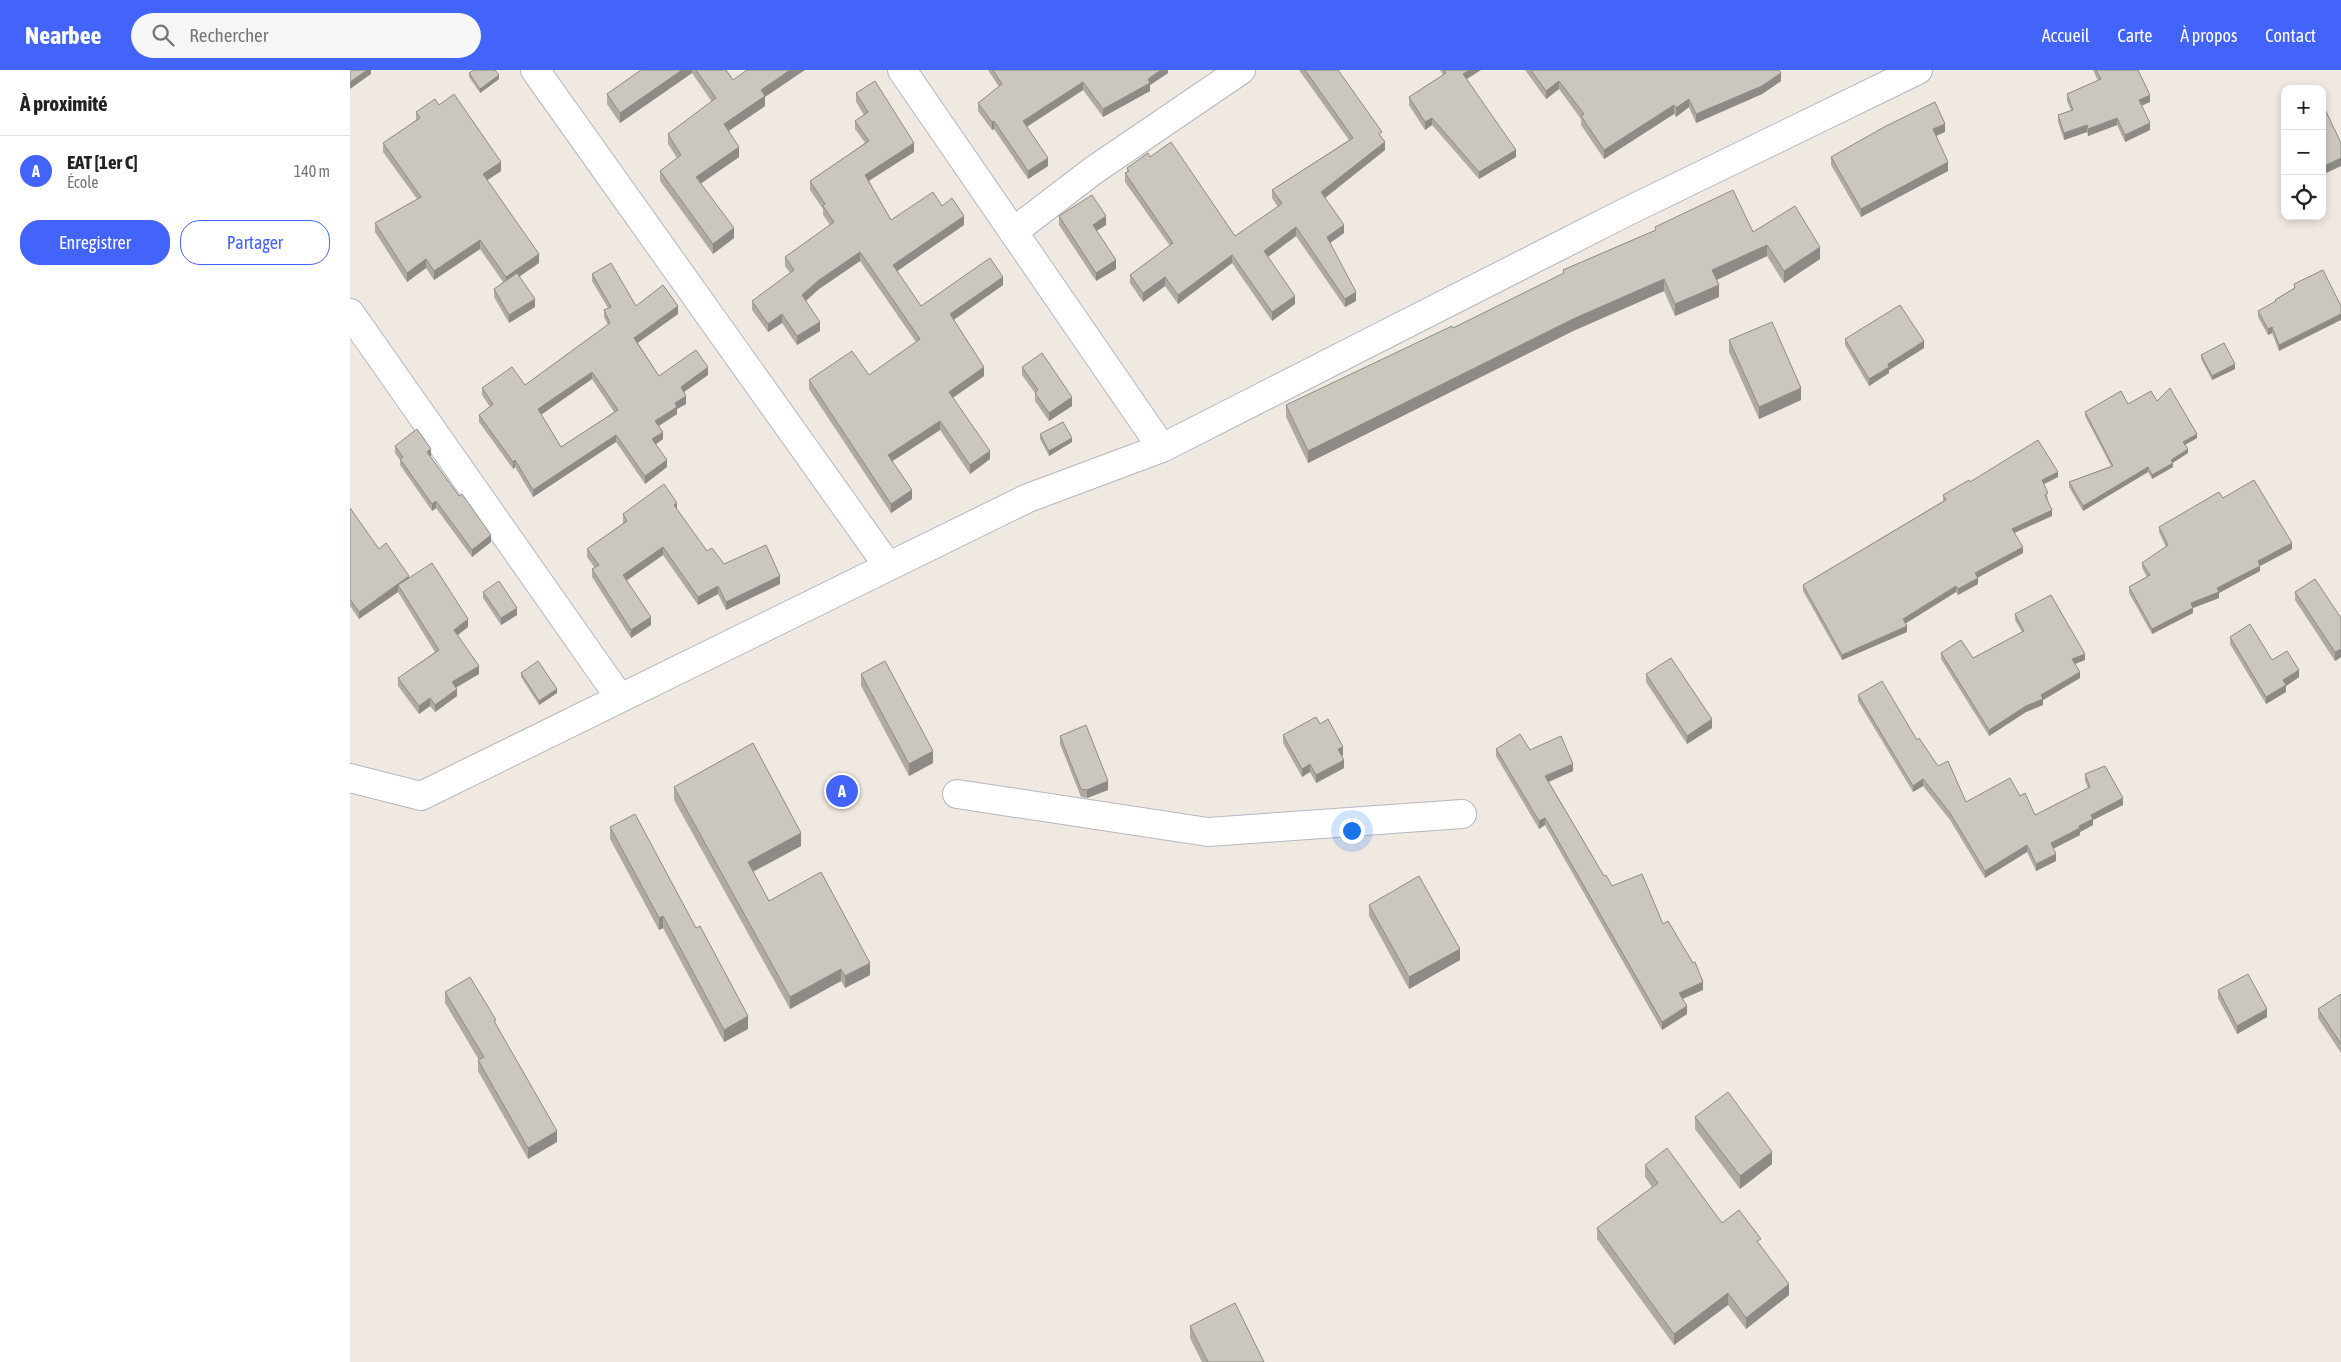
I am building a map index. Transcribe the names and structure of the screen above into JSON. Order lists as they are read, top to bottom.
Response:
{
  "page": {
    "header": "Nearbee",
    "search": "Rechercher",
    "nav": [
      "Accueil",
      "Carte",
      "À propos",
      "Contact"
    ],
    "heading": "À proximité",
    "map_buttons": ["+", "−"],
    "list": [
      {
        "mark": "A",
        "name": "EAT [1er C]",
        "note": "École",
        "value": "140 m"
      }
    ],
    "buttons": ["Enregistrer", "Partager"],
    "pins": "A"
  }
}
